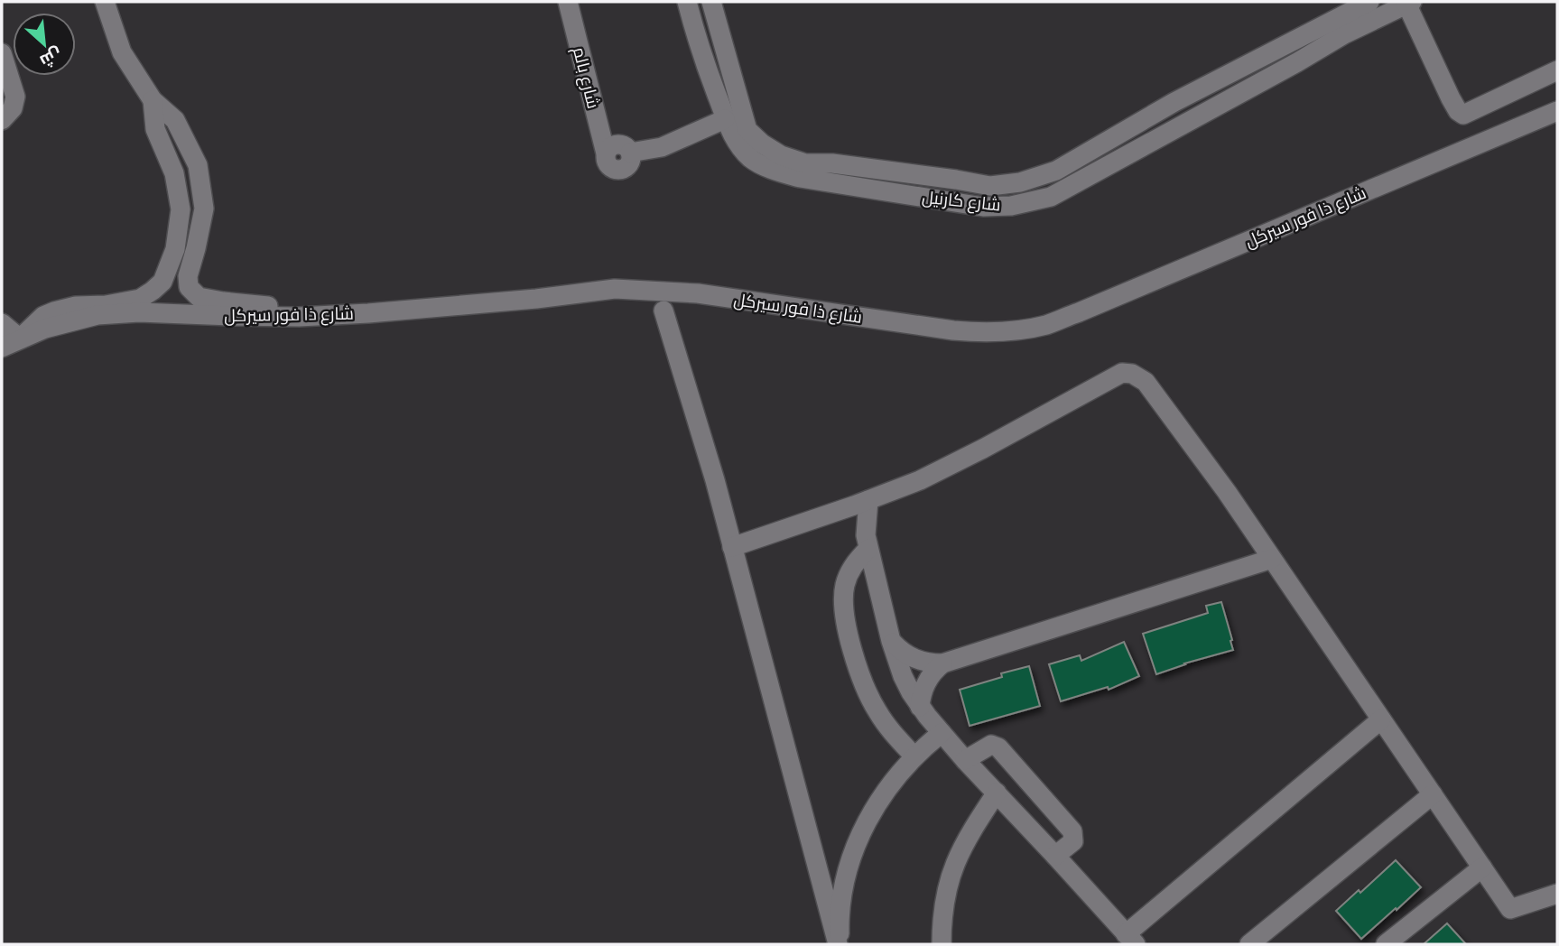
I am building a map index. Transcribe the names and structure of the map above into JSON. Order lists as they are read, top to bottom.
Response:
{
  "streets": {
    "street": ["شارع بالم", "شارع كارنيل", "شارع ذا فور سيركل"]
  },
  "crossings": [
    ["شارع بالم", "شارع كارنيل"]
  ],
  "north": "bottom right"
}
